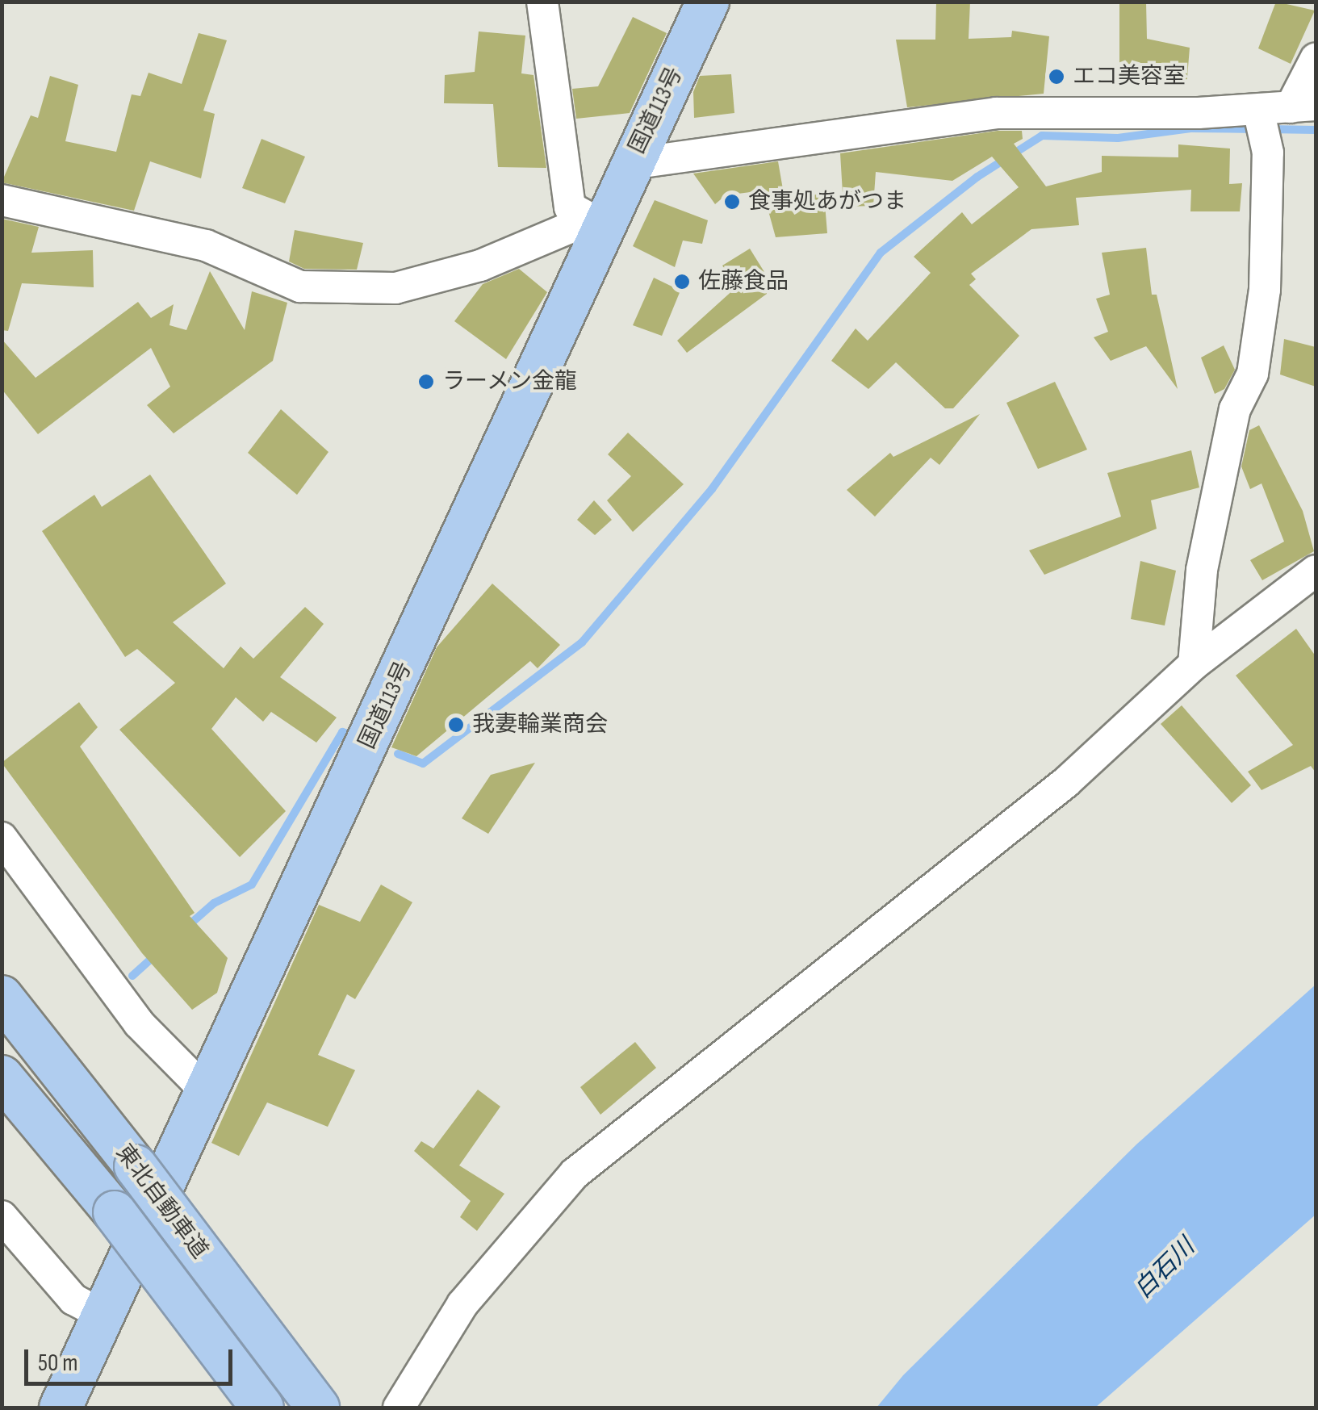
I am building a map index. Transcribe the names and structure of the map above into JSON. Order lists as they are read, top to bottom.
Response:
{
  "streets": {
    "highway": ["国道113号", "東北自動車道"]
  },
  "water": ["白石川"],
  "places": [
    "エコ美容室",
    "食事処あがつま",
    "佐藤食品",
    "ラーメン金龍",
    "我妻輪業商会"
  ],
  "scale_bar": "50 m"
}
